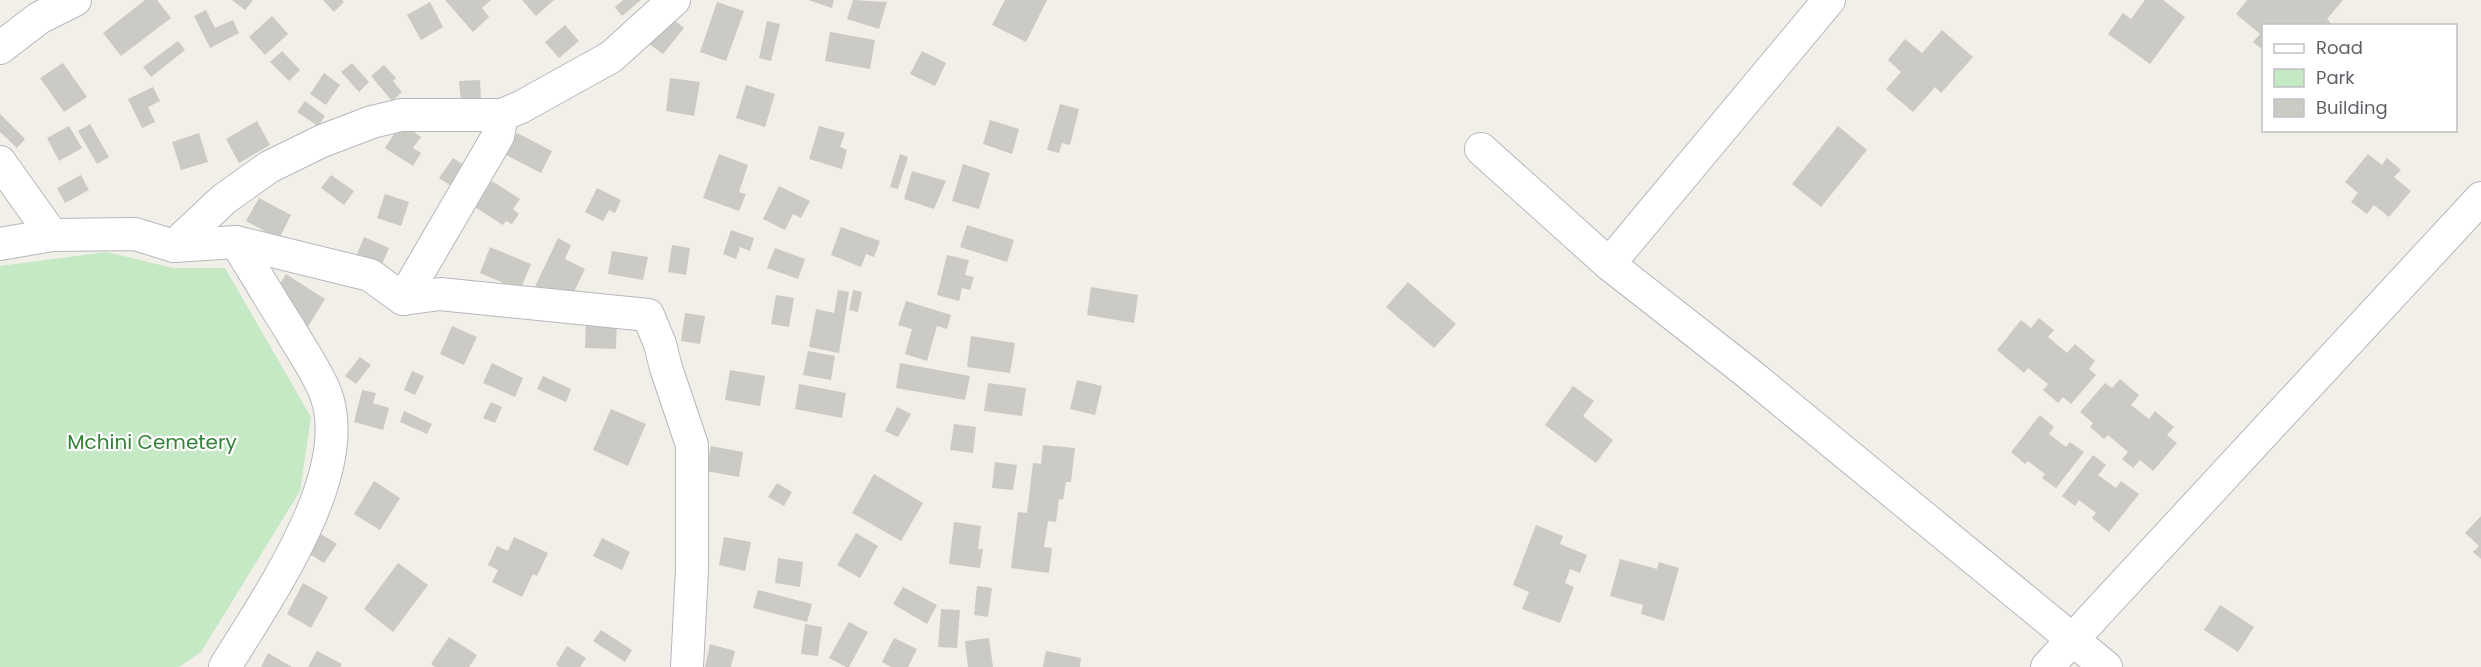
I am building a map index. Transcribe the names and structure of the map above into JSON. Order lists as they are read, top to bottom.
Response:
{
  "parks": ["Mchini Cemetery"],
  "legend": ["Road", "Park", "Building"]
}
